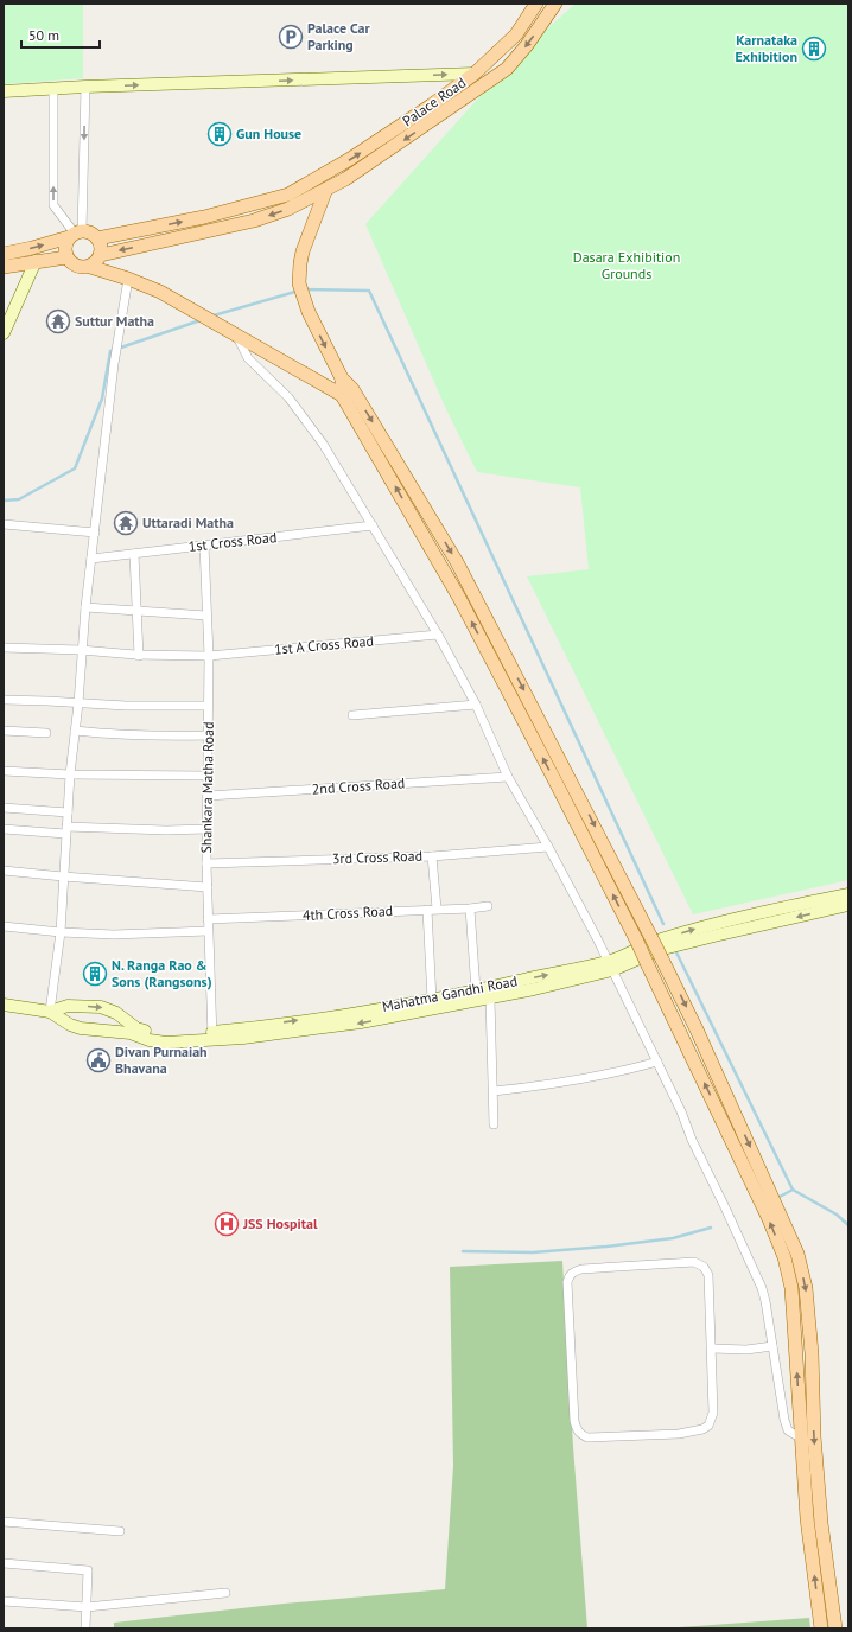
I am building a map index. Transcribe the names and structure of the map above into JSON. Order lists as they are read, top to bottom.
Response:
{
  "streets": {
    "main road": ["Palace Road", "Mahatma Gandhi Road"],
    "street": [
      "1st Cross Road",
      "1st A Cross Road",
      "2nd Cross Road",
      "Shankara Matha Road",
      "3rd Cross Road",
      "4th Cross Road"
    ]
  },
  "crossings": [
    ["1st Cross Road", "Shankara Matha Road"],
    ["1st A Cross Road", "Shankara Matha Road"],
    ["2nd Cross Road", "Shankara Matha Road"],
    ["Shankara Matha Road", "3rd Cross Road"],
    ["Shankara Matha Road", "4th Cross Road"],
    ["Shankara Matha Road", "Mahatma Gandhi Road"]
  ],
  "parks": ["Dasara Exhibition Grounds"],
  "places": {
    "parking": ["Palace Car Parking"],
    "building": ["Karnataka Exhibition", "Gun House", "N. Ranga Rao & Sons (Rangsons)"],
    "temple": ["Suttur Matha", "Uttaradi Matha"],
    "public building": ["Divan Purnaiah Bhavana"],
    "hospital": ["JSS Hospital"]
  },
  "scale_bar": "50 m"
}
